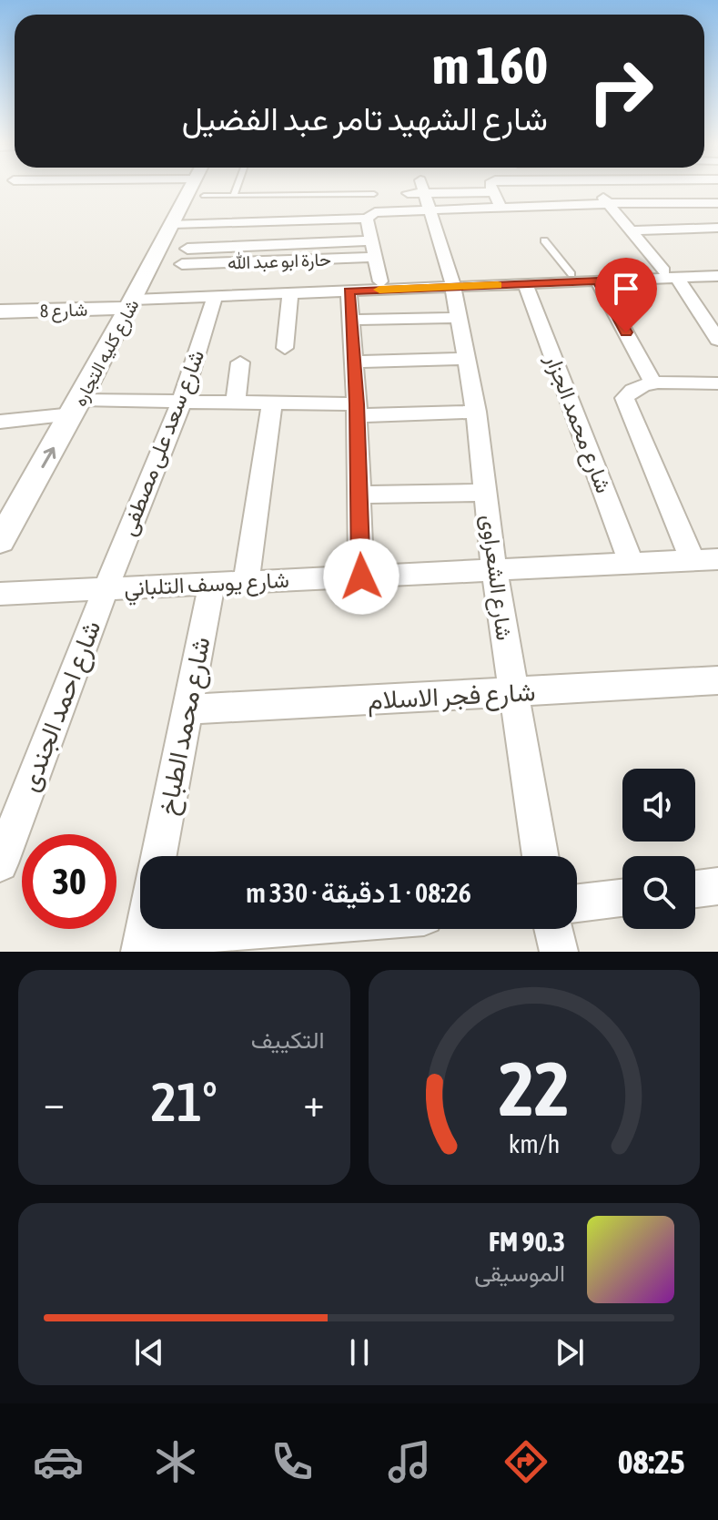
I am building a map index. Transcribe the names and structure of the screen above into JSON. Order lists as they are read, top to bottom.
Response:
{
  "streets": {
    "street": [
      "حارة ابو عبد الله",
      "شارع 8",
      "شارع كليه التجاره",
      "شارع محمد الجزار",
      "شارع سعد على مصطفى",
      "شارع الشعراوى",
      "شارع يوسف التلباني",
      "شارع فجر الاسلام",
      "شارع احمد الجندى",
      "شارع محمد الطباخ"
    ]
  },
  "crossings": [
    ["شارع 8", "شارع كليه التجاره"],
    ["شارع محمد الجزار", "شارع يوسف التلباني"],
    ["شارع سعد على مصطفى", "شارع يوسف التلباني"],
    ["شارع سعد على مصطفى", "شارع احمد الجندى"],
    ["شارع الشعراوى", "شارع يوسف التلباني"],
    ["شارع الشعراوى", "شارع فجر الاسلام"],
    ["شارع يوسف التلباني", "شارع احمد الجندى"],
    ["شارع يوسف التلباني", "شارع محمد الطباخ"],
    ["شارع فجر الاسلام", "شارع محمد الطباخ"]
  ],
  "page": {
    "turn": ["160 m", "شارع الشهيد تامر عبد الفضيل"],
    "limit": "30",
    "trip": "08:26 · 1 دقيقة · 330 m",
    "tile": "التكييف",
    "heat": ["−", "21°", "+"],
    "song": ["90.3 FM", "الموسيقى"],
    "tabs": "08:25",
    "gauge": ["22", "km/h"]
  }
}
